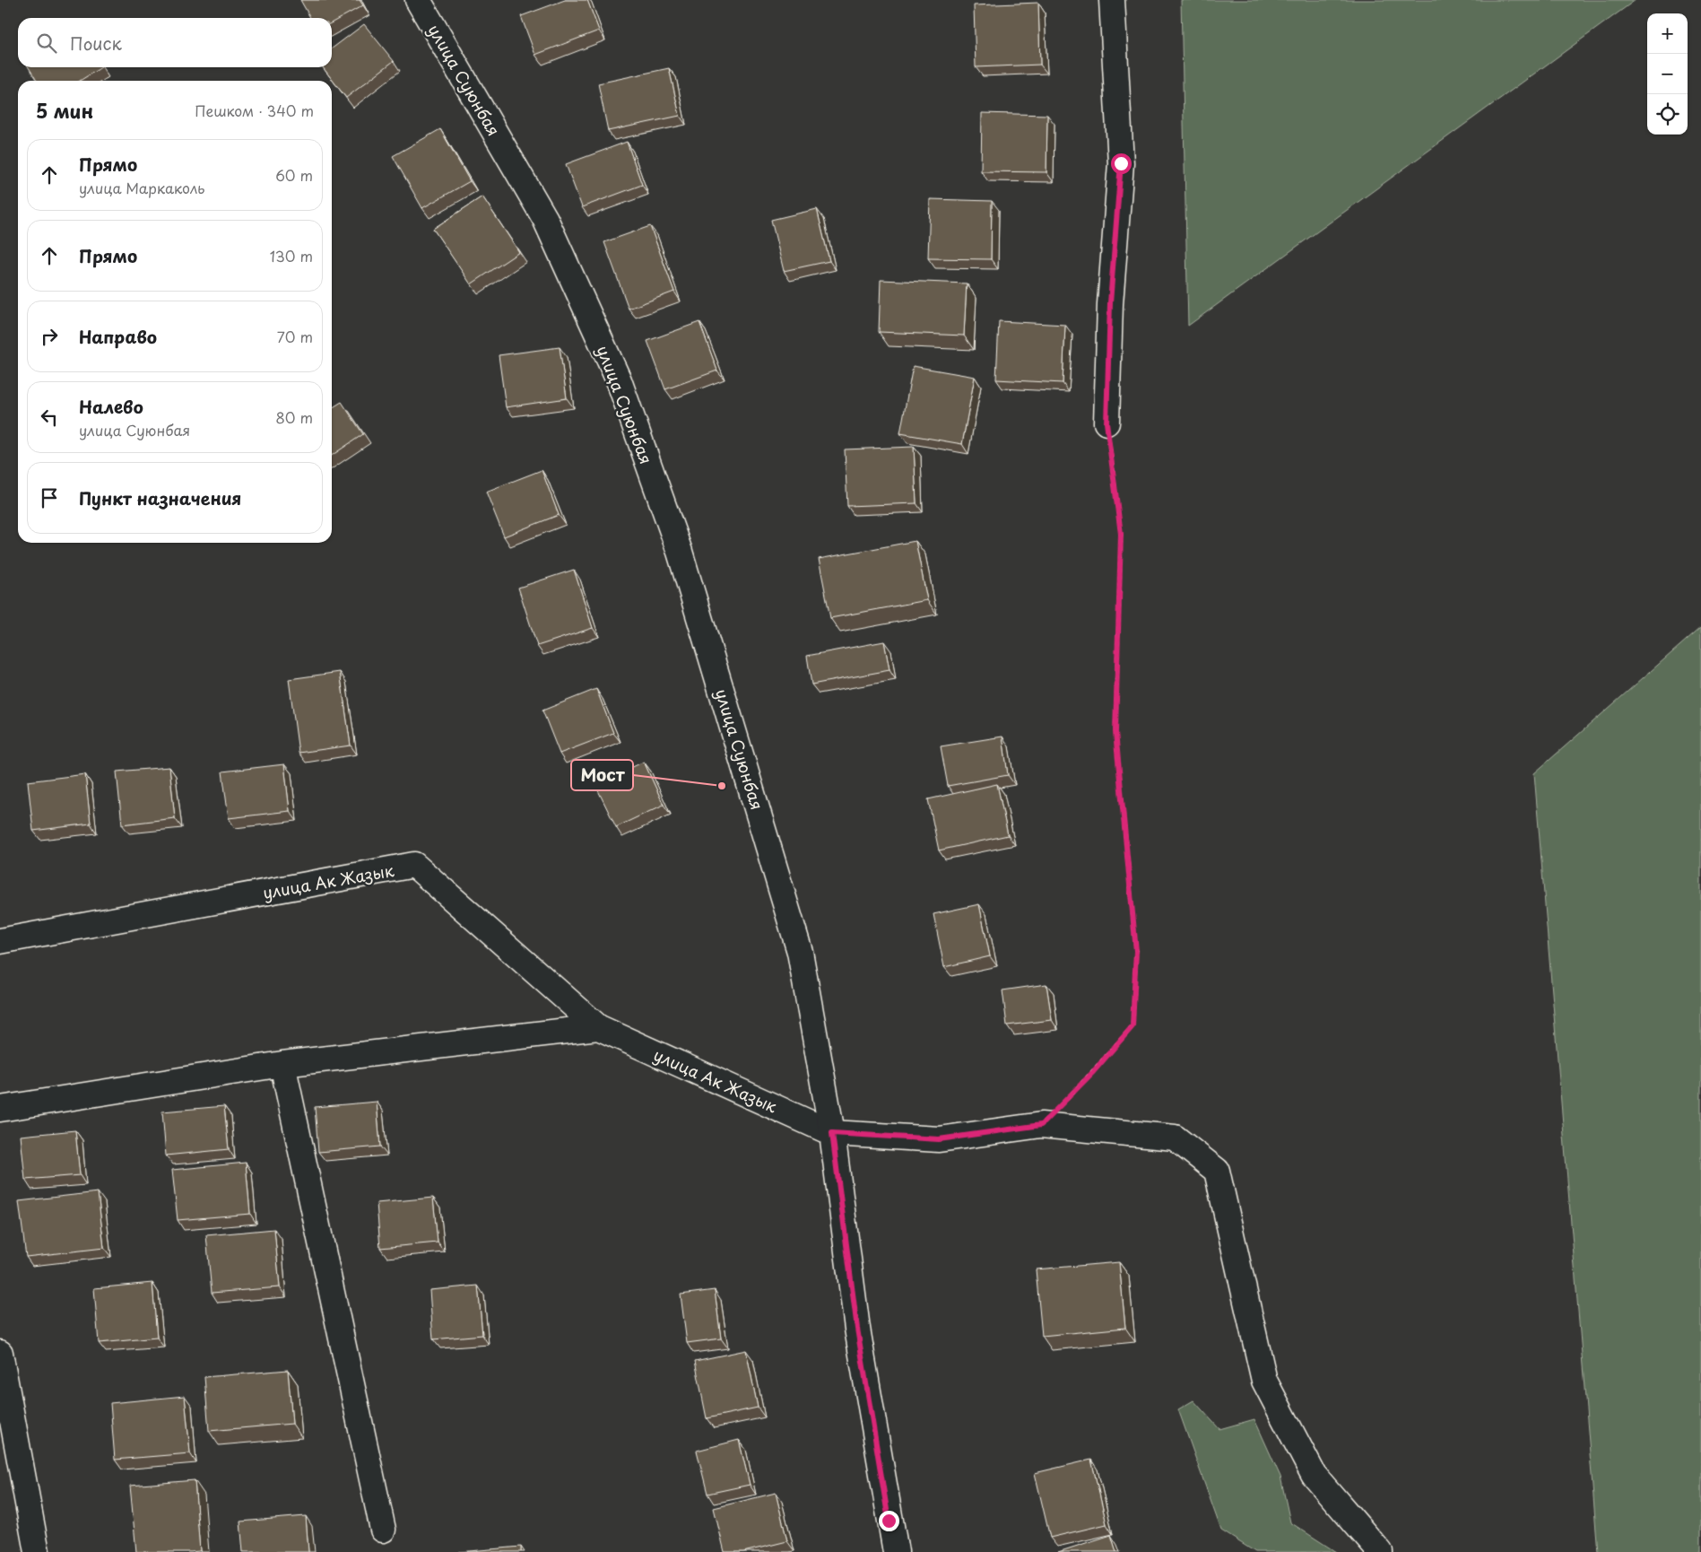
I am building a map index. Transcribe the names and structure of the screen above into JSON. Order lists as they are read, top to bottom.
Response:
{
  "streets": {
    "street": ["улица Суюнбая", "улица Ак Жазык"]
  },
  "crossings": [
    ["улица Суюнбая", "улица Ак Жазык"]
  ],
  "places": ["Мост"],
  "page": {
    "map_buttons": ["+", "−"],
    "search": "Поиск",
    "heading": ["5 мин", "Пешком · 340 m"],
    "list": [
      ["Прямо", "улица Маркаколь", "60 m"],
      ["Прямо", "130 m"],
      ["Направо", "70 m"],
      ["Налево", "улица Суюнбая", "80 m"],
      "Пункт назначения"
    ]
  }
}
